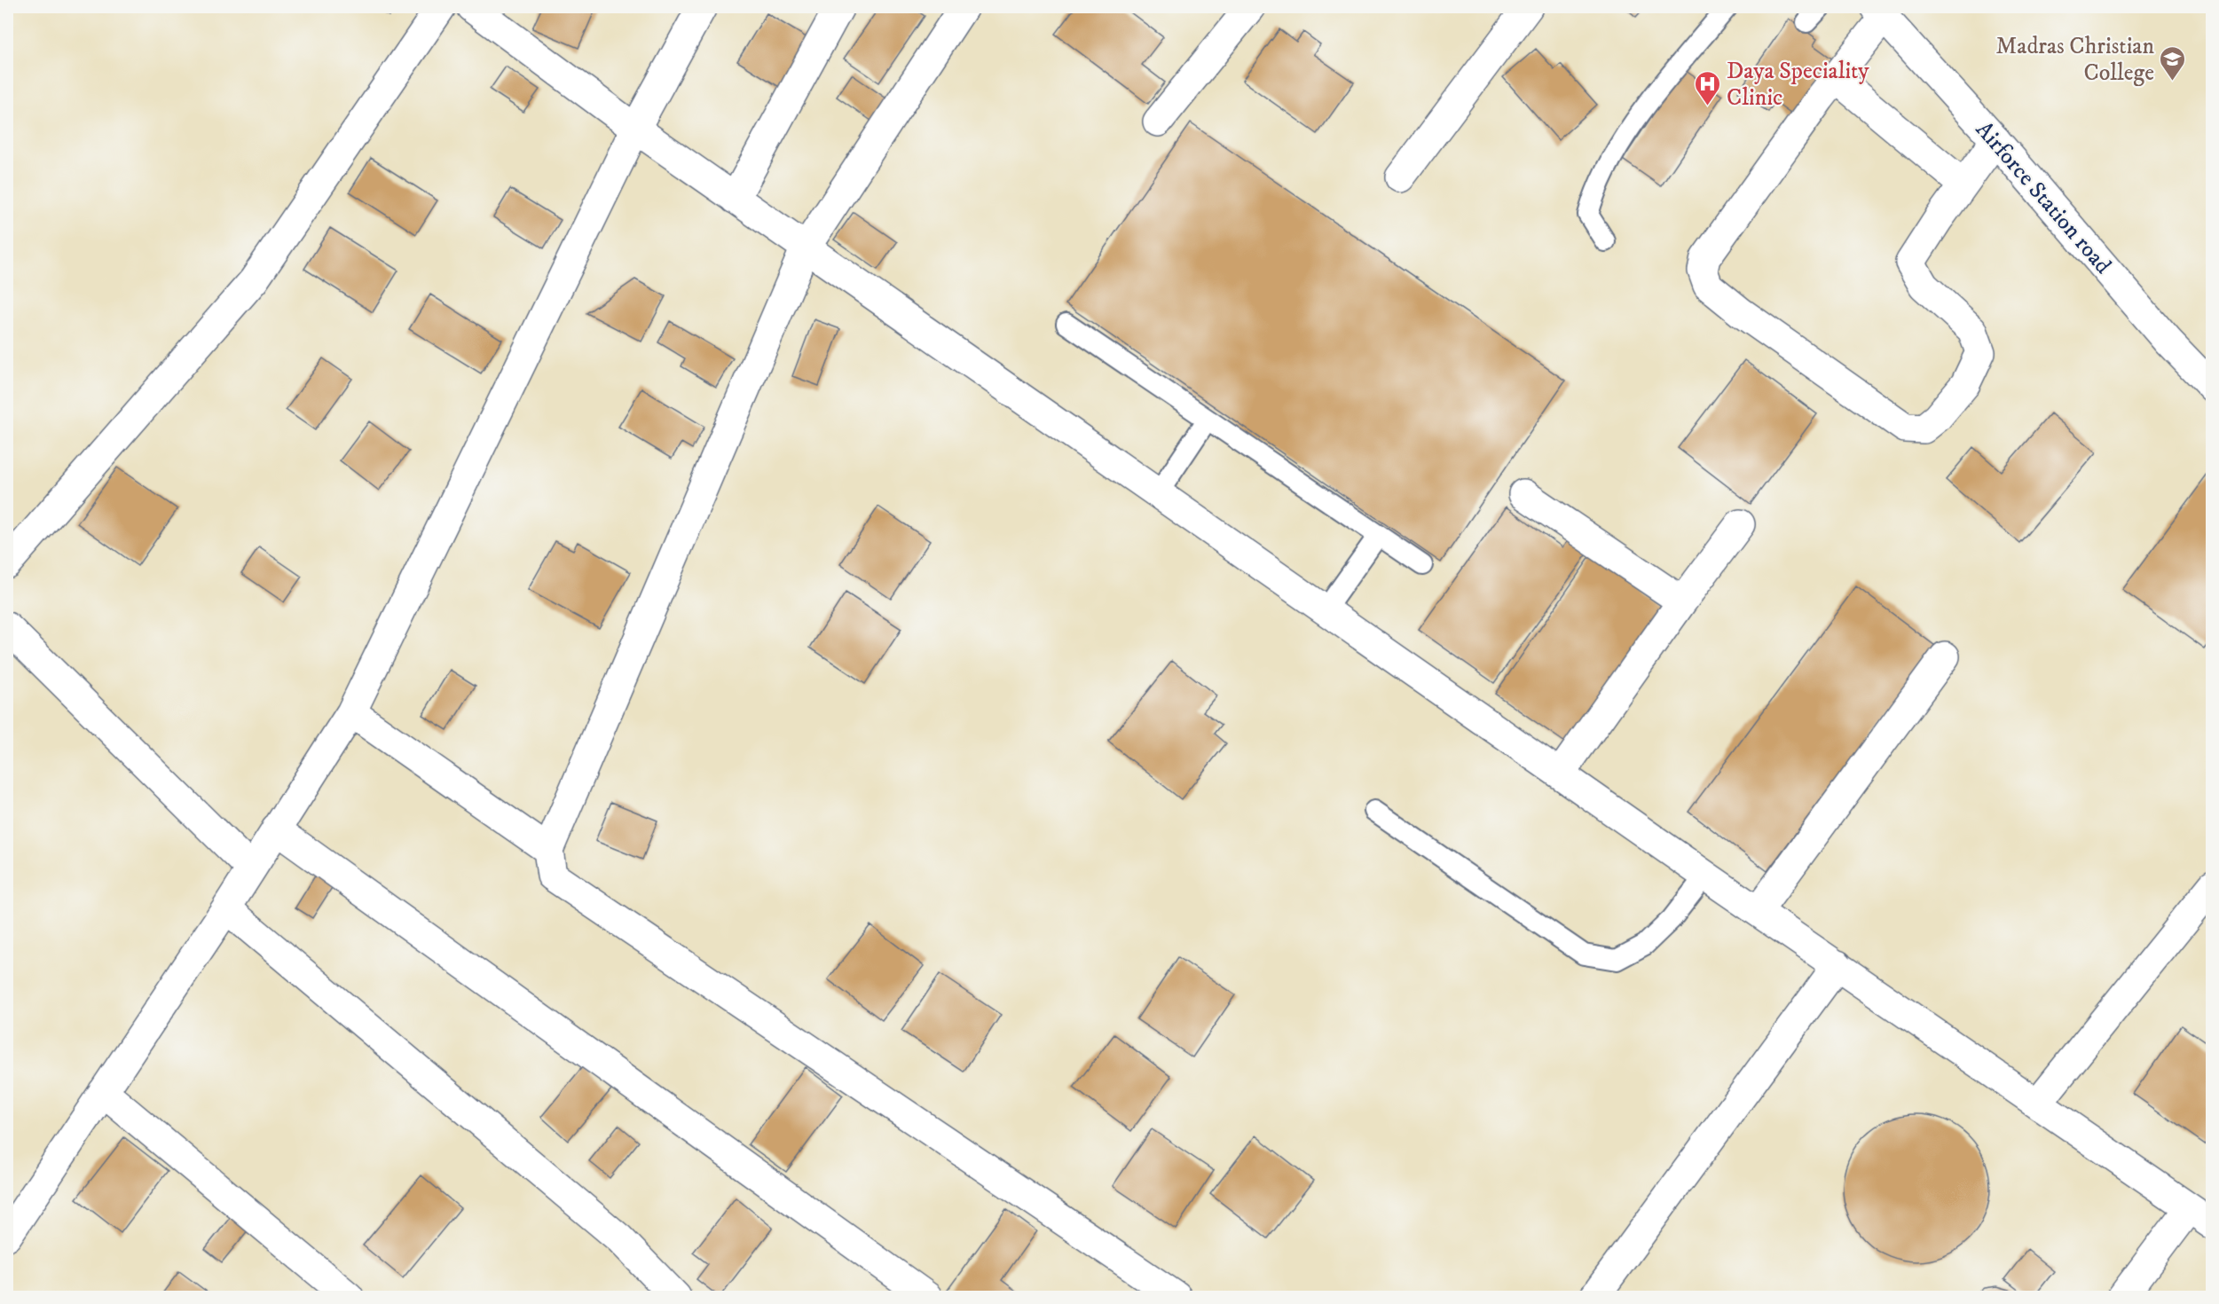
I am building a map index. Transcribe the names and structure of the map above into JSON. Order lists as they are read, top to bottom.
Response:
{
  "streets": {
    "street": ["Airforce Station road"]
  },
  "places": {
    "school or university": ["Madras Christian College"],
    "hospital": ["Daya Speciality Clinic"]
  }
}
